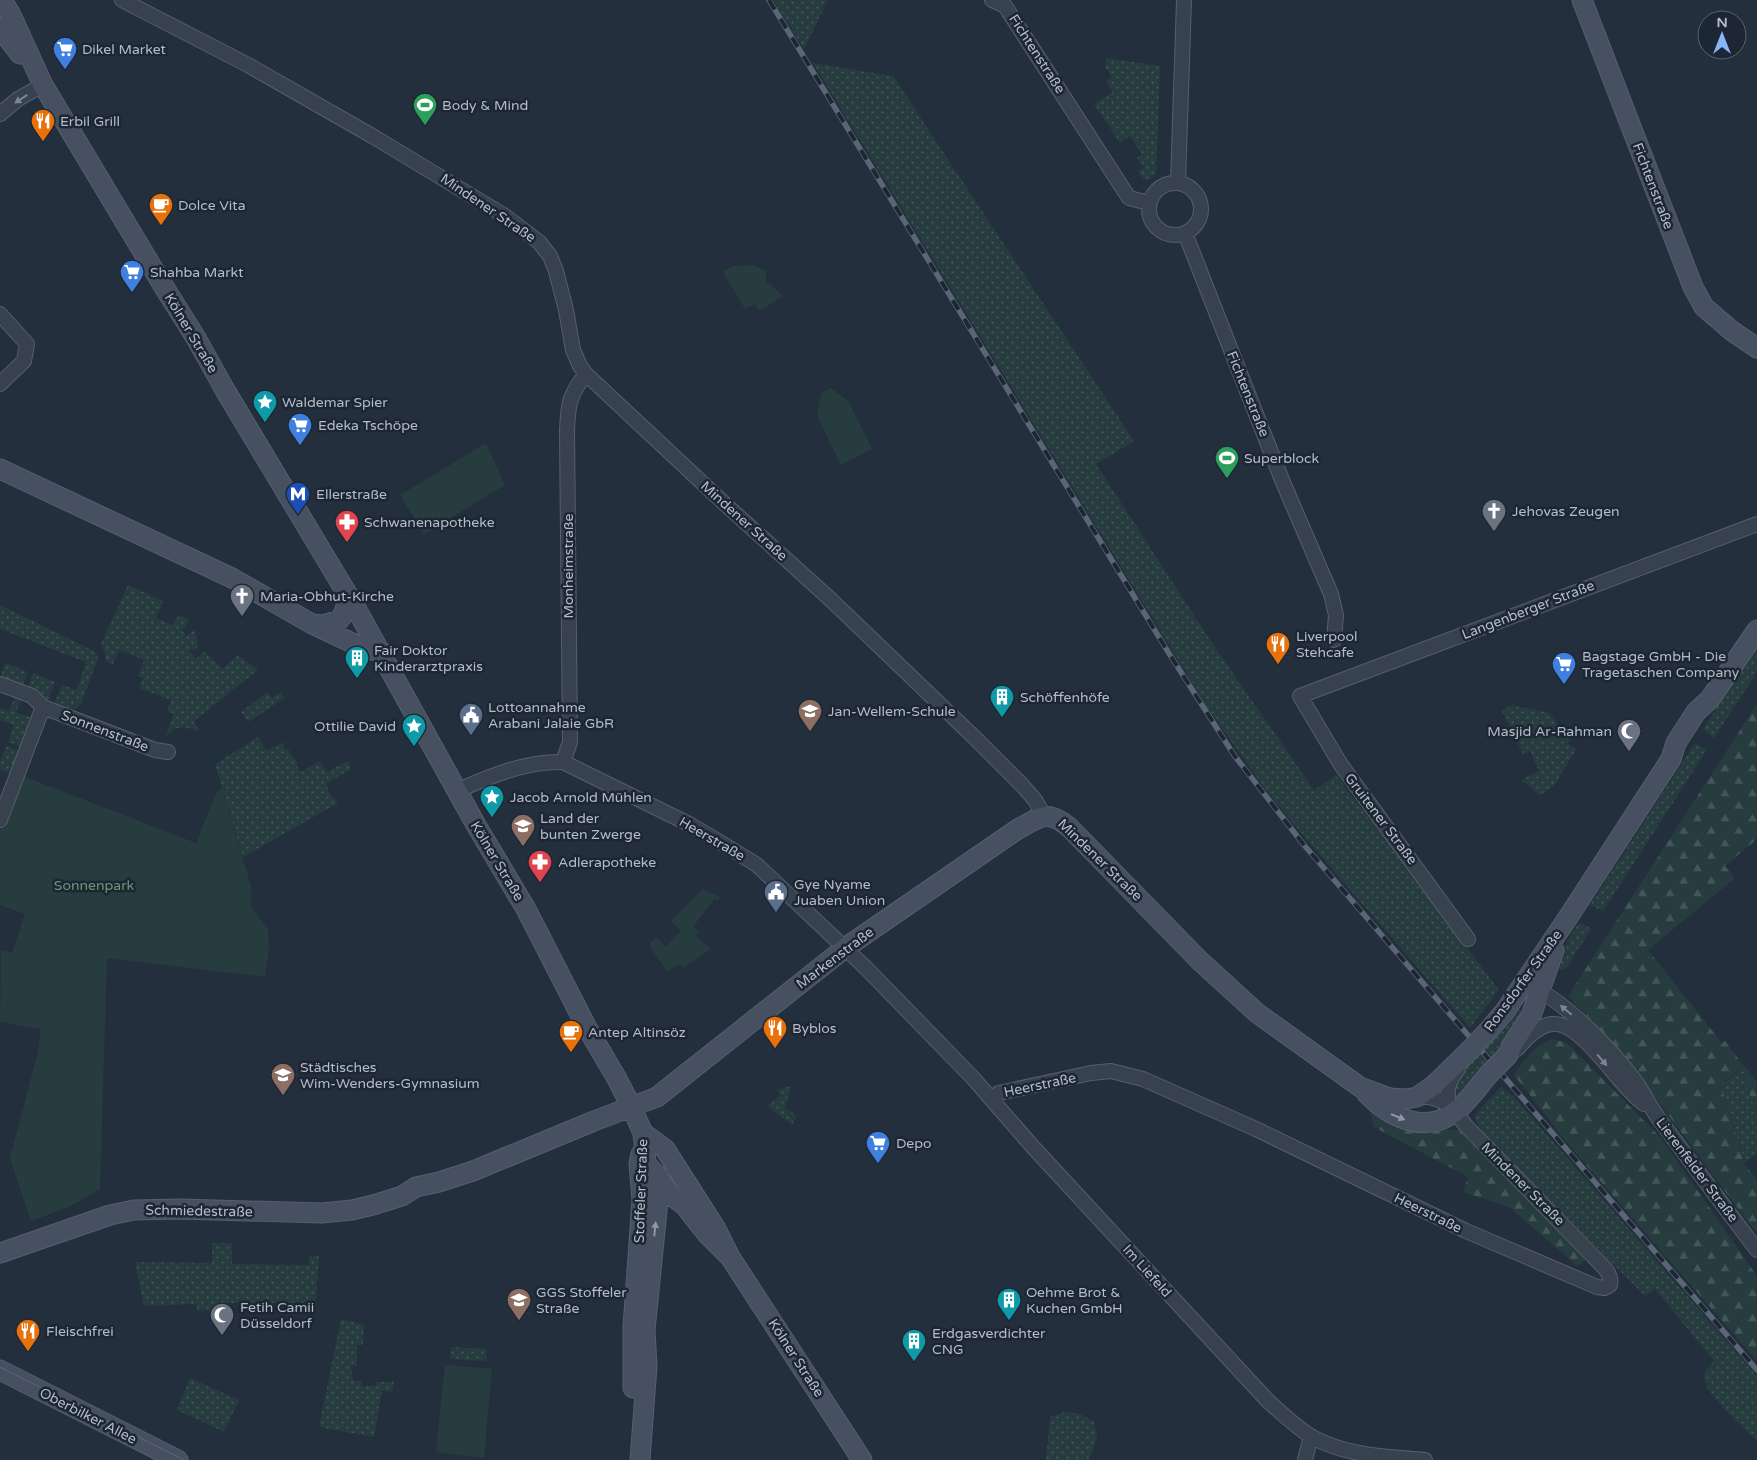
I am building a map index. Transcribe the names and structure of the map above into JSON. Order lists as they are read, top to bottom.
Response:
{
  "streets": {
    "main road": [
      "Fichtenstraße",
      "Mindener Straße",
      "Kölner Straße",
      "Markenstraße",
      "Ronsdorfer Straße",
      "Stoffeler Straße",
      "Schmiedestraße",
      "Oberbilker Allee"
    ],
    "street": [
      "Monheimstraße",
      "Langenberger Straße",
      "Sonnenstraße",
      "Gruitener Straße",
      "Heerstraße",
      "Lierenfelder Straße",
      "Im Liefeld"
    ]
  },
  "crossings": [
    ["Mindener Straße", "Monheimstraße"],
    ["Mindener Straße", "Heerstraße"],
    ["Mindener Straße", "Markenstraße"],
    ["Mindener Straße", "Ronsdorfer Straße"],
    ["Kölner Straße", "Markenstraße"],
    ["Kölner Straße", "Stoffeler Straße"],
    ["Kölner Straße", "Schmiedestraße"],
    ["Monheimstraße", "Heerstraße"],
    ["Langenberger Straße", "Gruitener Straße"],
    ["Heerstraße", "Markenstraße"],
    ["Heerstraße", "Im Liefeld"],
    ["Markenstraße", "Schmiedestraße"],
    ["Ronsdorfer Straße", "Lierenfelder Straße"]
  ],
  "parks": ["Sonnenpark"],
  "places": {
    "supermarket": [
      "Dikel Market",
      "Shahba Markt",
      "Edeka Tschöpe",
      "Bagstage GmbH - Die Tragetaschen Company",
      "Depo"
    ],
    "sports": ["Body & Mind", "Superblock"],
    "restaurant": [
      "Erbil Grill",
      "Liverpool Stehcafe",
      "Byblos",
      "Fleischfrei"
    ],
    "cafe": ["Dolce Vita", "Antep Altinsöz"],
    "place": ["Waldemar Spier", "Ottilie David", "Jacob Arnold Mühlen"],
    "metro station": ["Ellerstraße"],
    "church": ["Jehovas Zeugen", "Maria-Obhut-Kirche"],
    "pharmacy": ["Schwanenapotheke", "Adlerapotheke"],
    "building": [
      "Fair Doktor Kinderarztpraxis",
      "Schöffenhöfe",
      "Oehme Brot & Kuchen GmbH",
      "Erdgasverdichter CNG"
    ],
    "school or university": [
      "Jan-Wellem-Schule",
      "Land der bunten Zwerge",
      "Städtisches Wim-Wenders-Gymnasium",
      "GGS Stoffeler Straße"
    ],
    "public building": ["Lottoannahme Arabani Jalaie GbR", "Gye Nyame Juaben Union"],
    "mosque": ["Masjid Ar-Rahman", "Fetih Camii Düsseldorf"]
  },
  "north": "top"
}
